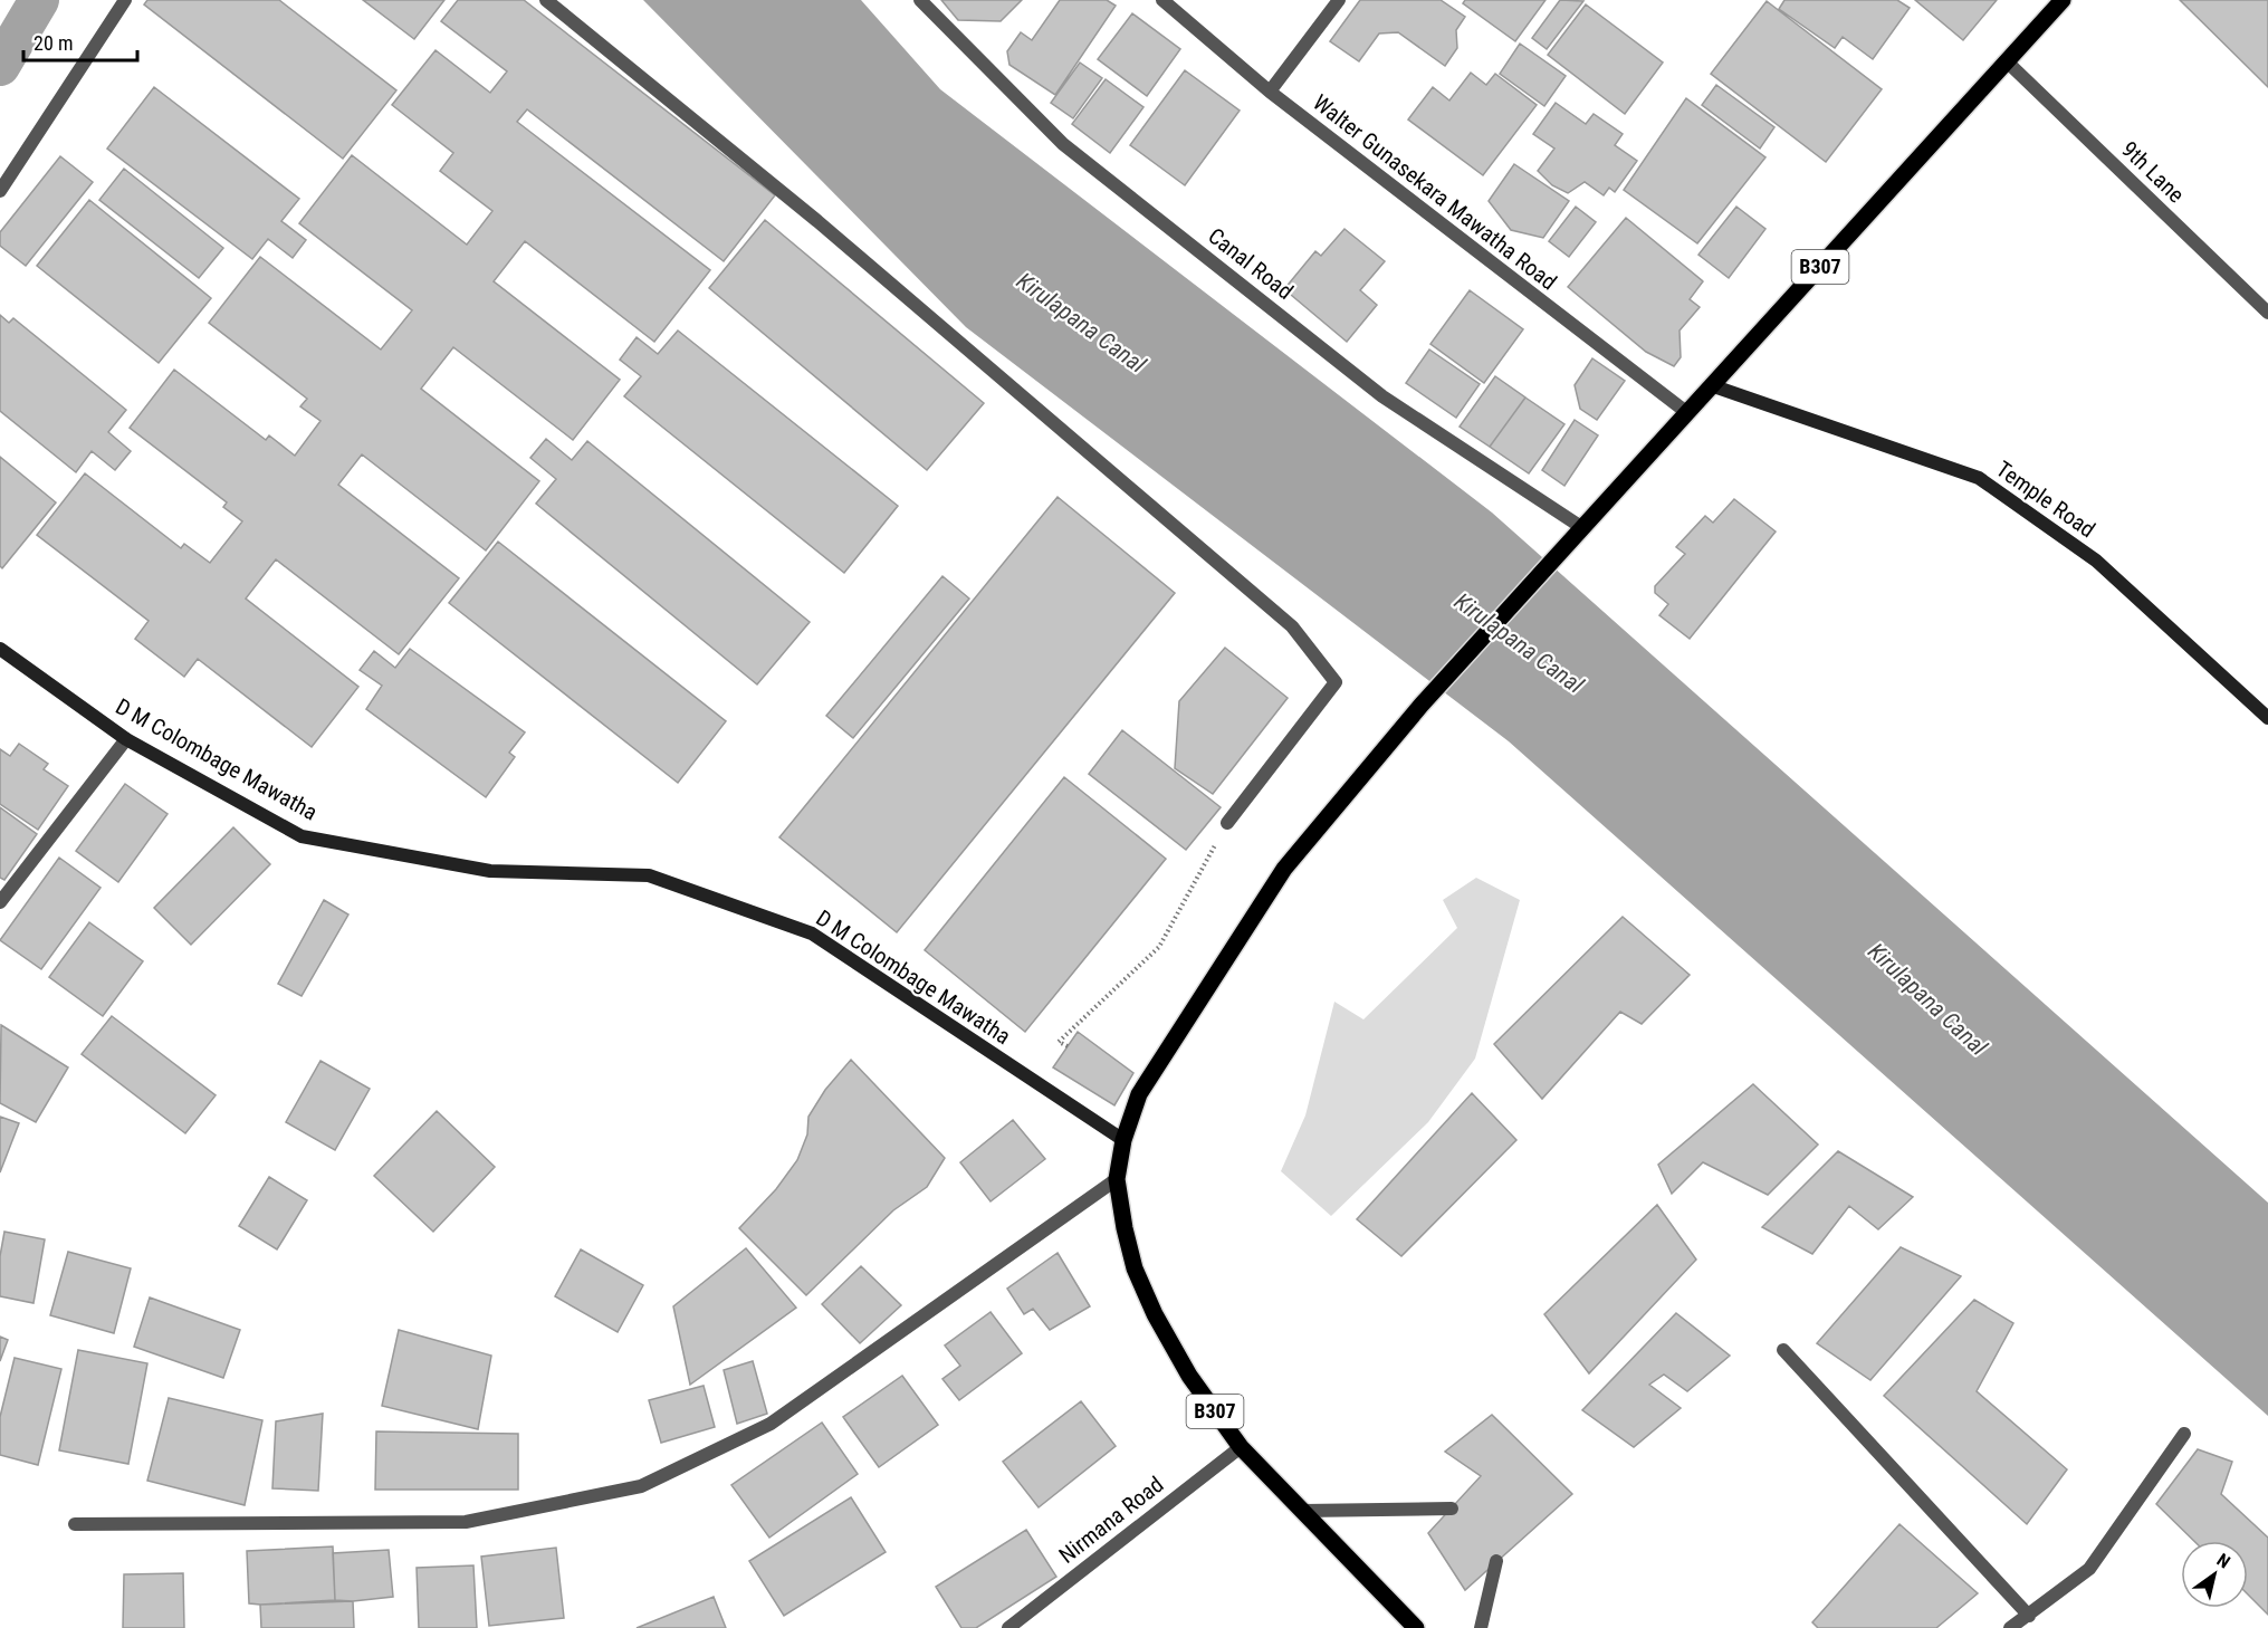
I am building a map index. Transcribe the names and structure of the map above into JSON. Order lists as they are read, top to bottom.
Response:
{
  "streets": {
    "main road": ["B307"],
    "street": [
      "9th Lane",
      "Walter Gunasekara Mawatha Road",
      "Canal Road",
      "Temple Road",
      "D M Colombage Mawatha",
      "Nirmana Road"
    ]
  },
  "crossings": [
    ["9th Lane", "B307"],
    ["Walter Gunasekara Mawatha Road", "B307"],
    ["Canal Road", "B307"],
    ["B307", "Temple Road"],
    ["B307", "D M Colombage Mawatha"],
    ["B307", "Nirmana Road"]
  ],
  "water": ["Kirulapana Canal"],
  "scale_bar": "20 m",
  "north": "top right"
}
